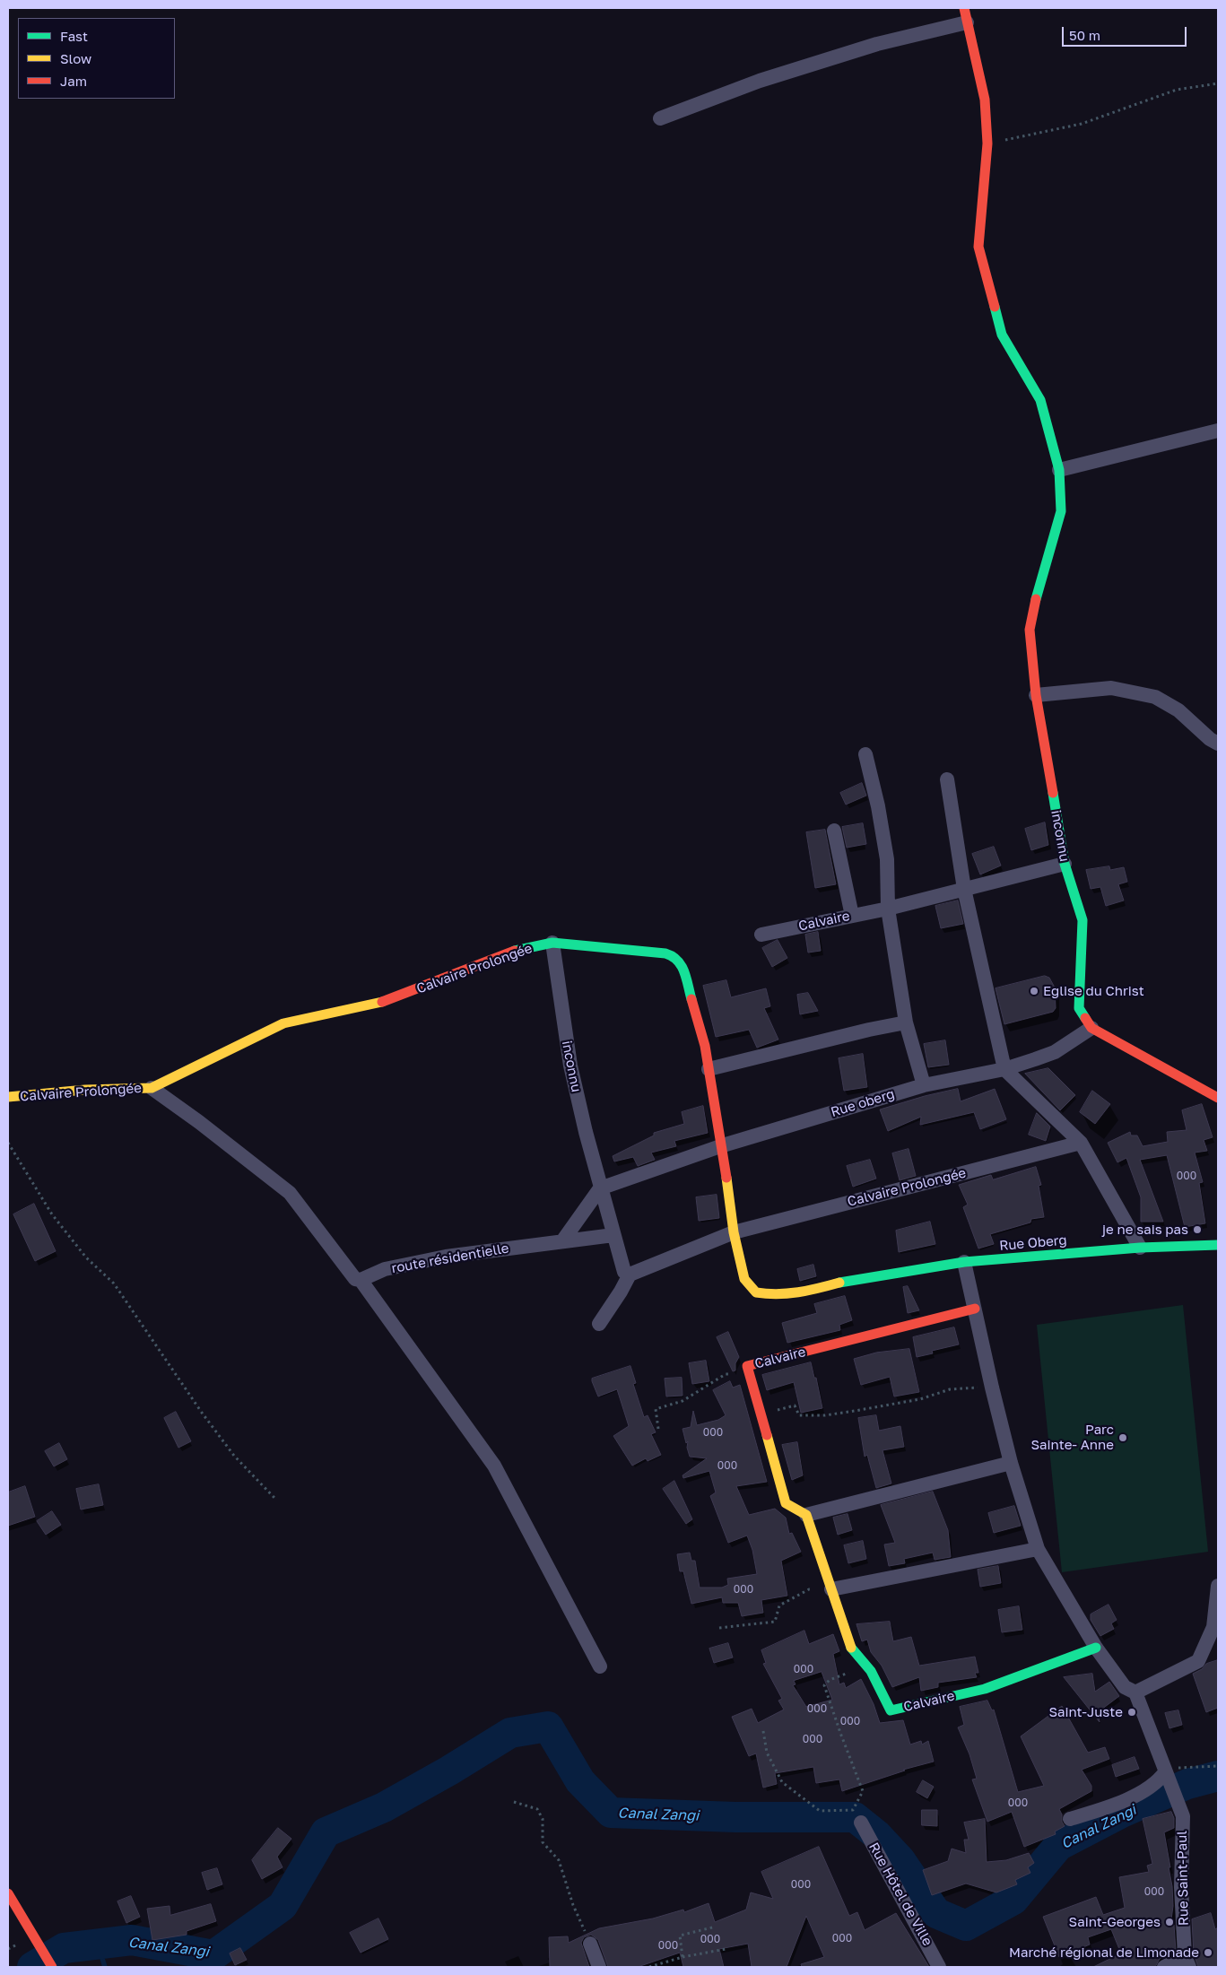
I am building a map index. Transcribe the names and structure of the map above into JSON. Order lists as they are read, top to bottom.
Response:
{
  "streets": {
    "street": [
      "inconnu",
      "Calvaire",
      "Calvaire Prolongée",
      "Rue oberg",
      "Rue Oberg",
      "route résidentielle",
      "Rue Saint-Paul",
      "Rue Hôtel de Ville"
    ]
  },
  "crossings": [
    ["inconnu", "Calvaire Prolongée"],
    ["inconnu", "route résidentielle"],
    ["Calvaire Prolongée", "Rue oberg"],
    ["Calvaire Prolongée", "Rue Oberg"]
  ],
  "water": ["Canal Zangi"],
  "places": [
    "Eglise du Christ",
    "je ne sais pas",
    "Parc Sainte- Anne",
    "Saint-Juste",
    "Saint-Georges",
    "Marché régional de Limonade"
  ],
  "house_numbers": [
    "000",
    "000",
    "000",
    "000",
    "000",
    "000",
    "000",
    "000",
    "000",
    "000",
    "000",
    "000",
    "000",
    "000"
  ],
  "legend": ["Fast", "Slow", "Jam"],
  "scale_bar": "50 m"
}
